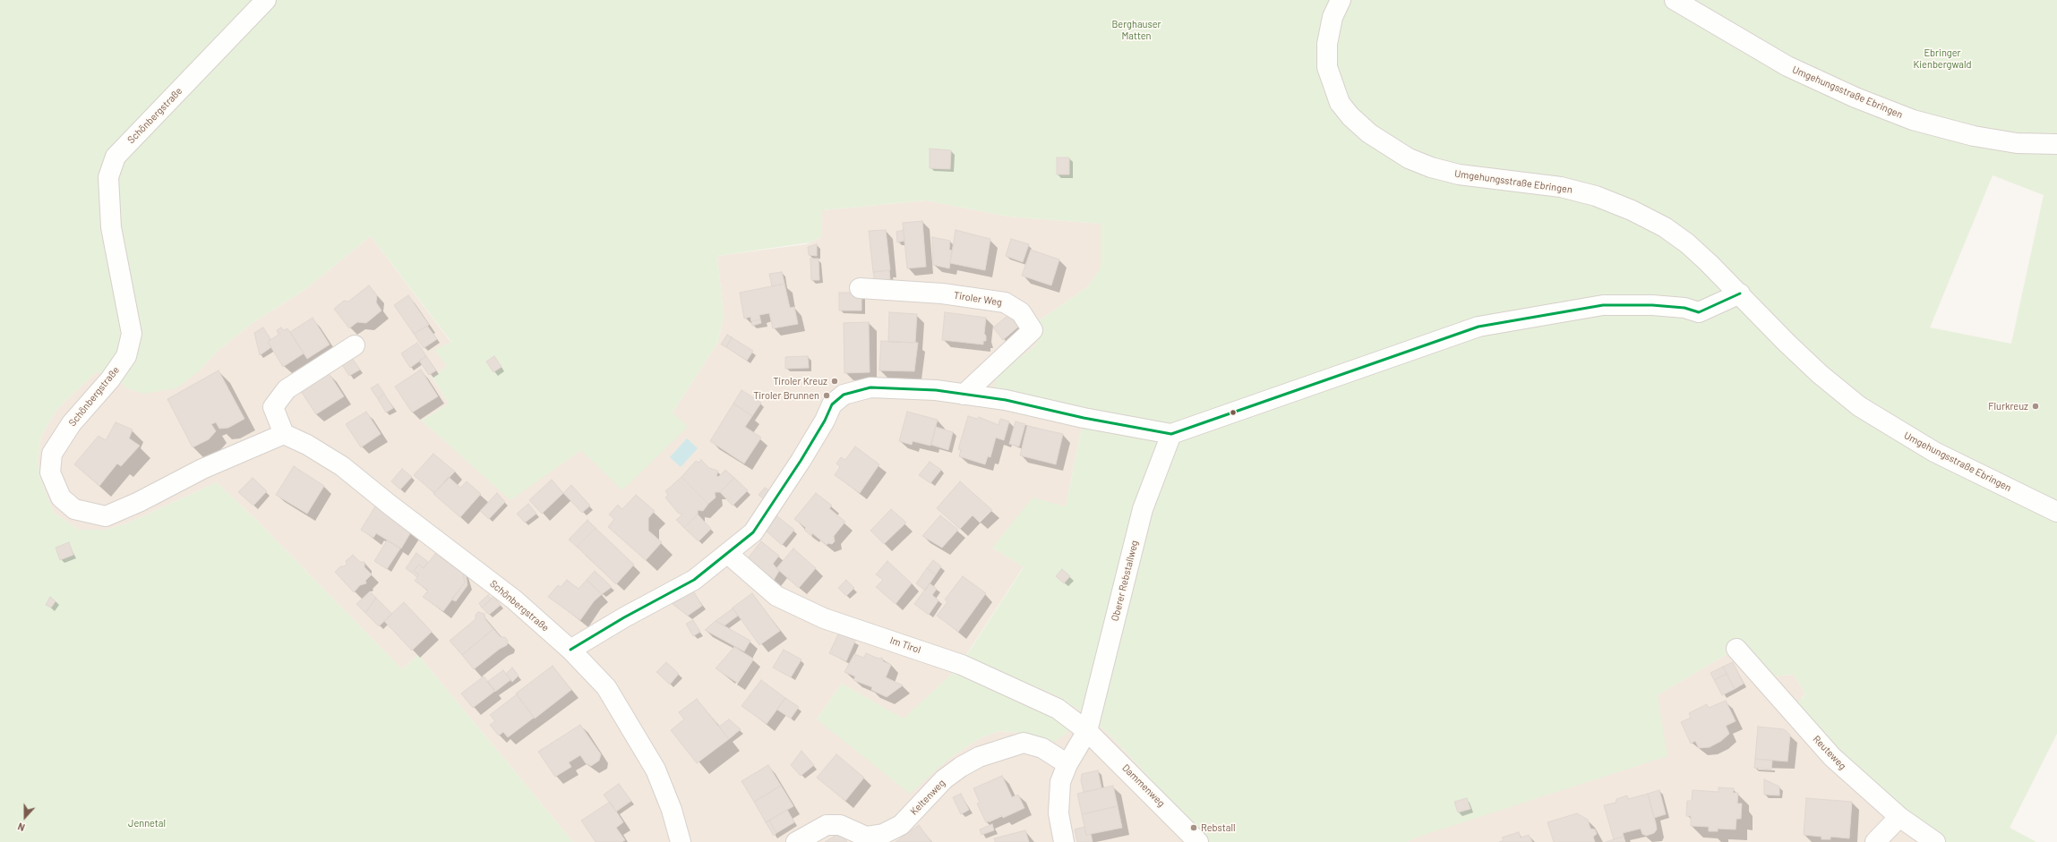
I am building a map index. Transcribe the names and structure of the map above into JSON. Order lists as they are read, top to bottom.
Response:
{
  "streets": {
    "street": [
      "Umgehungsstraße Ebringen",
      "Schönbergstraße",
      "Tiroler Weg",
      "Oberer Rebstallweg",
      "Im Tirol",
      "Reuteweg",
      "Dammenweg",
      "Keltenweg"
    ]
  },
  "crossings": [
    ["Oberer Rebstallweg", "Im Tirol"],
    ["Oberer Rebstallweg", "Dammenweg"],
    ["Oberer Rebstallweg", "Keltenweg"],
    ["Im Tirol", "Dammenweg"]
  ],
  "parks": ["Berghauser Matten", "Ebringer Kienbergwald", "Jennetal"],
  "places": [
    "Tiroler Kreuz",
    "Tiroler Brunnen",
    "Flurkreuz",
    "Rebstall"
  ],
  "north": "bottom"
}
